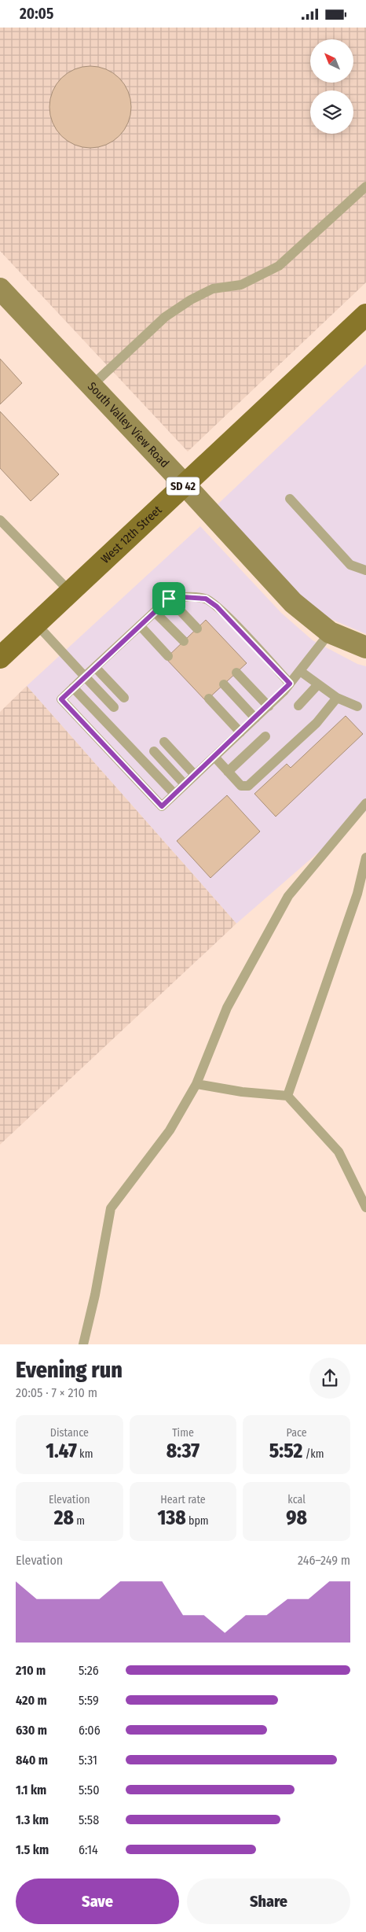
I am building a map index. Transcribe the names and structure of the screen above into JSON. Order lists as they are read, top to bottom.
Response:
{
  "streets": {
    "main road": ["SD 42", "West 12th Street"],
    "street": ["South Valley View Road"]
  },
  "crossings": [
    ["South Valley View Road", "West 12th Street"]
  ],
  "north": "top left",
  "page": {
    "status": "20:05",
    "heading": ["Evening run", "20:05 · 7 × 210 m"],
    "stats": [
      ["Distance", "1.47 km"],
      ["Time", "8:37"],
      ["Pace", "5:52 /km"],
      ["Elevation", "28 m"],
      ["Heart rate", "138 bpm"],
      ["kcal", "98"]
    ],
    "chart": ["Elevation", "246–249 m"],
    "list": [
      {
        "name": "210 m",
        "note": "5:26"
      },
      {
        "name": "420 m",
        "note": "5:59"
      },
      {
        "name": "630 m",
        "note": "6:06"
      },
      {
        "name": "840 m",
        "note": "5:31"
      },
      {
        "name": "1.1 km",
        "note": "5:50"
      },
      {
        "name": "1.3 km",
        "note": "5:58"
      },
      {
        "name": "1.5 km",
        "note": "6:14"
      }
    ],
    "buttons": ["Save", "Share"]
  }
}
